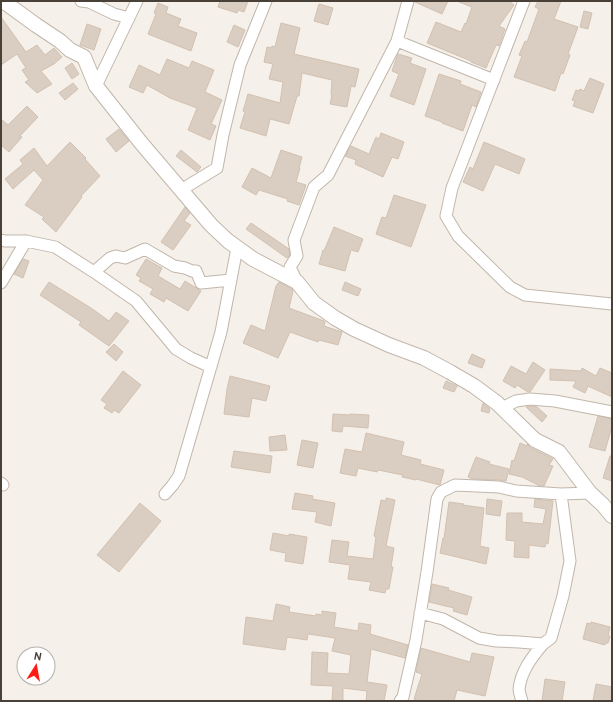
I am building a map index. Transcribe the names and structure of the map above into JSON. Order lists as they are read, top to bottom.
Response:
{
  "north": "top"
}
